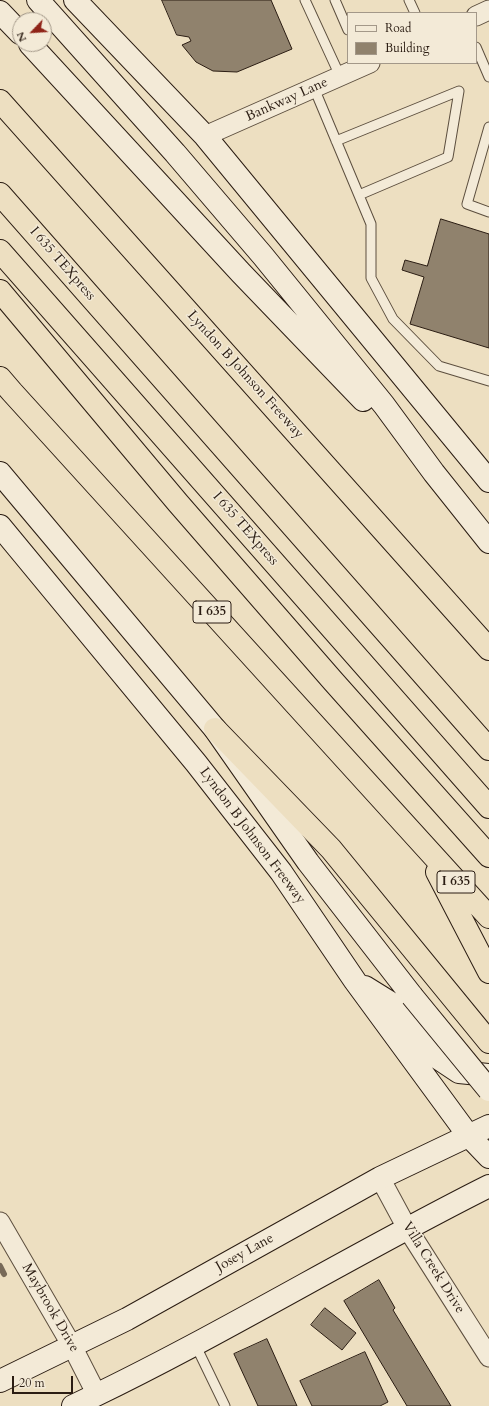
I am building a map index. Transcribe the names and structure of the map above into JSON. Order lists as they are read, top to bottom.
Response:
{
  "streets": {
    "highway": ["I 635 TEXpress", "Lyndon B Johnson Freeway", "I 635"],
    "main road": ["Josey Lane"],
    "street": ["Bankway Lane", "Villa Creek Drive", "Maybrook Drive"]
  },
  "crossings": [
    ["Lyndon B Johnson Freeway", "Josey Lane"],
    ["Josey Lane", "Villa Creek Drive"],
    ["Josey Lane", "Maybrook Drive"]
  ],
  "legend": ["Road", "Building"],
  "scale_bar": "20 m",
  "north": "bottom left"
}
